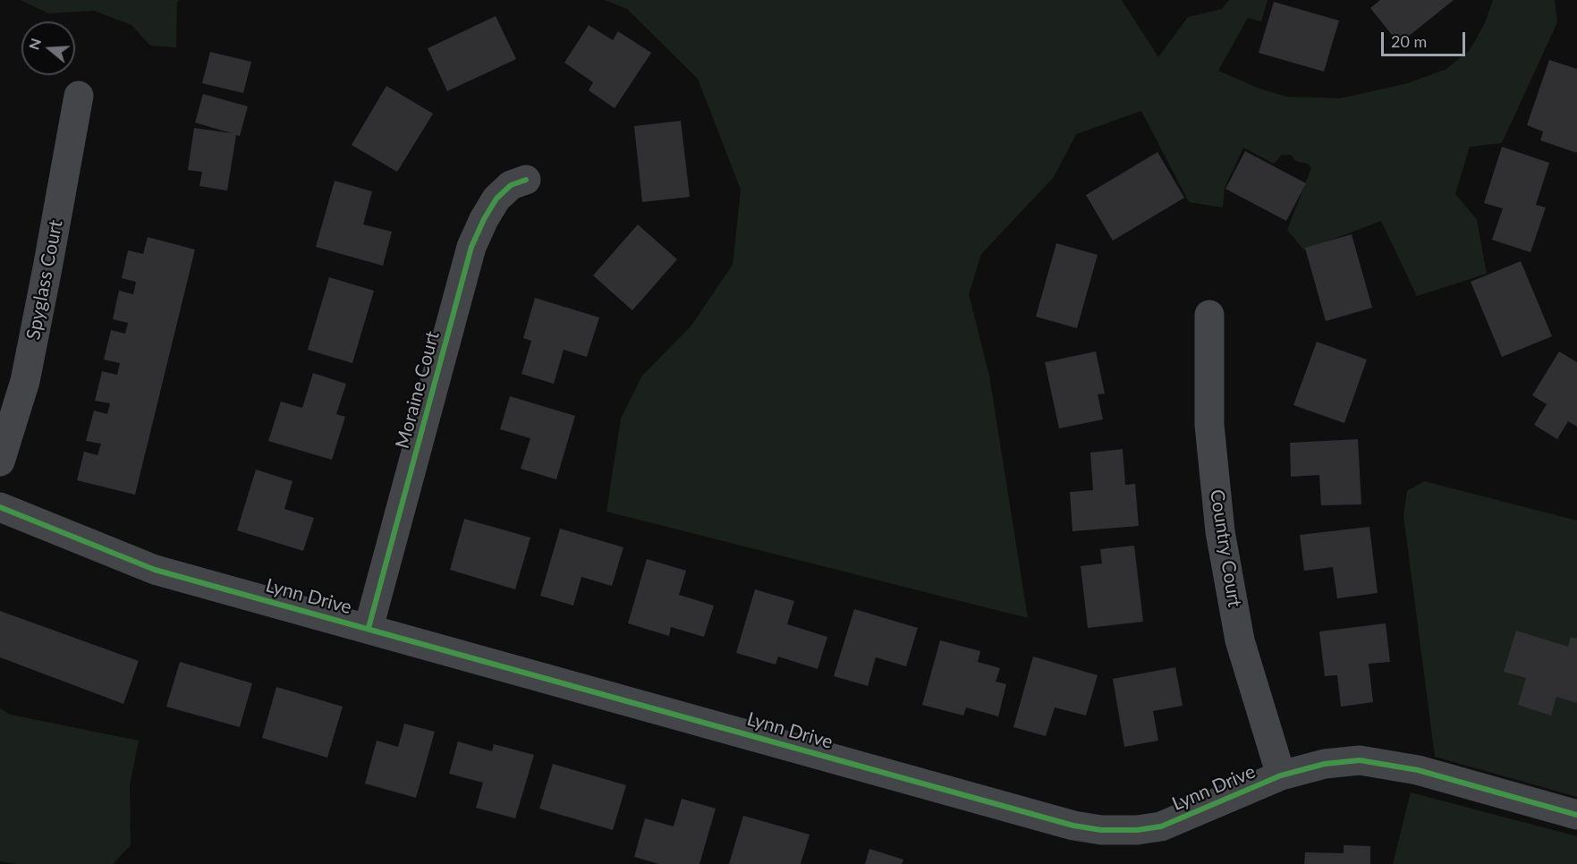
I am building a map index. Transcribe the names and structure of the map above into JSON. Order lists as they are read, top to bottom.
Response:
{
  "streets": {
    "street": [
      "Spyglass Court",
      "Moraine Court",
      "Country Court",
      "Lynn Drive"
    ]
  },
  "crossings": [
    ["Moraine Court", "Lynn Drive"],
    ["Country Court", "Lynn Drive"]
  ],
  "scale_bar": "20 m",
  "north": "left"
}
